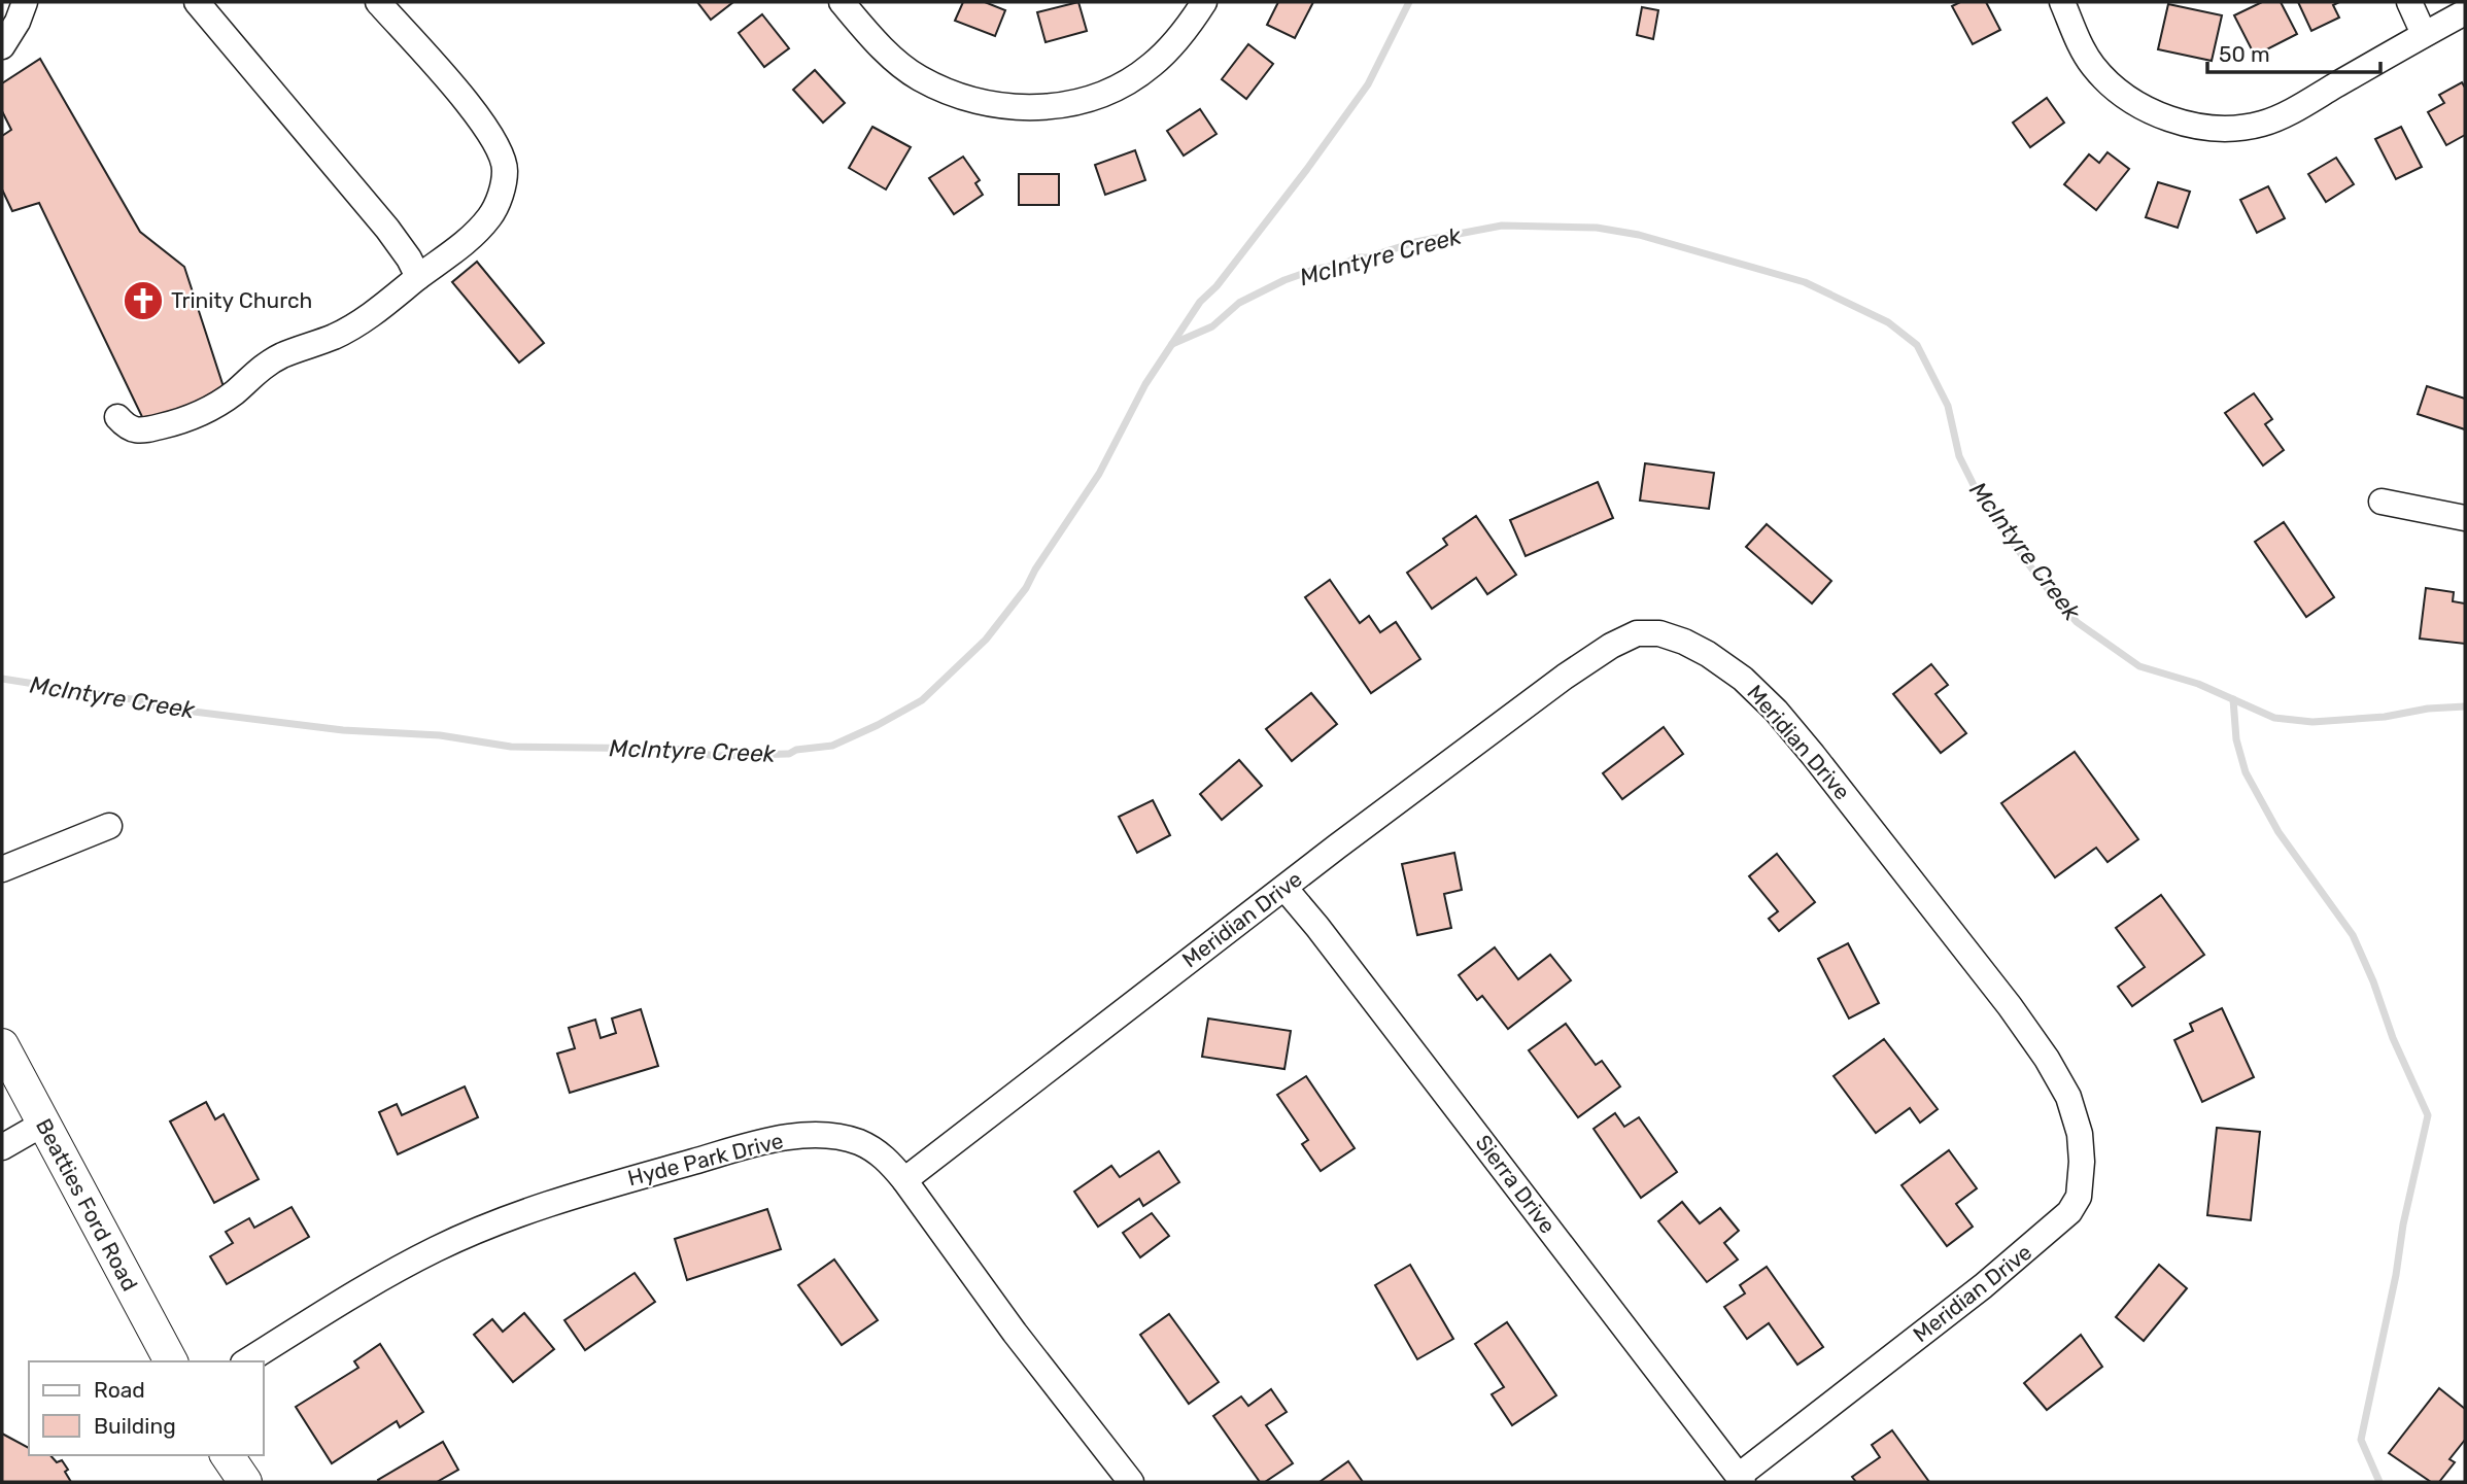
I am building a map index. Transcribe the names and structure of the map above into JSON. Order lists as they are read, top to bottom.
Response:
{
  "streets": {
    "main road": ["Beatties Ford Road"],
    "street": ["Meridian Drive", "Hyde Park Drive", "Sierra Drive"]
  },
  "crossings": [
    ["Meridian Drive", "Hyde Park Drive"],
    ["Meridian Drive", "Sierra Drive"]
  ],
  "water": ["McIntyre Creek"],
  "places": {
    "church": ["Trinity Church"]
  },
  "legend": ["Road", "Building"],
  "scale_bar": "50 m"
}
